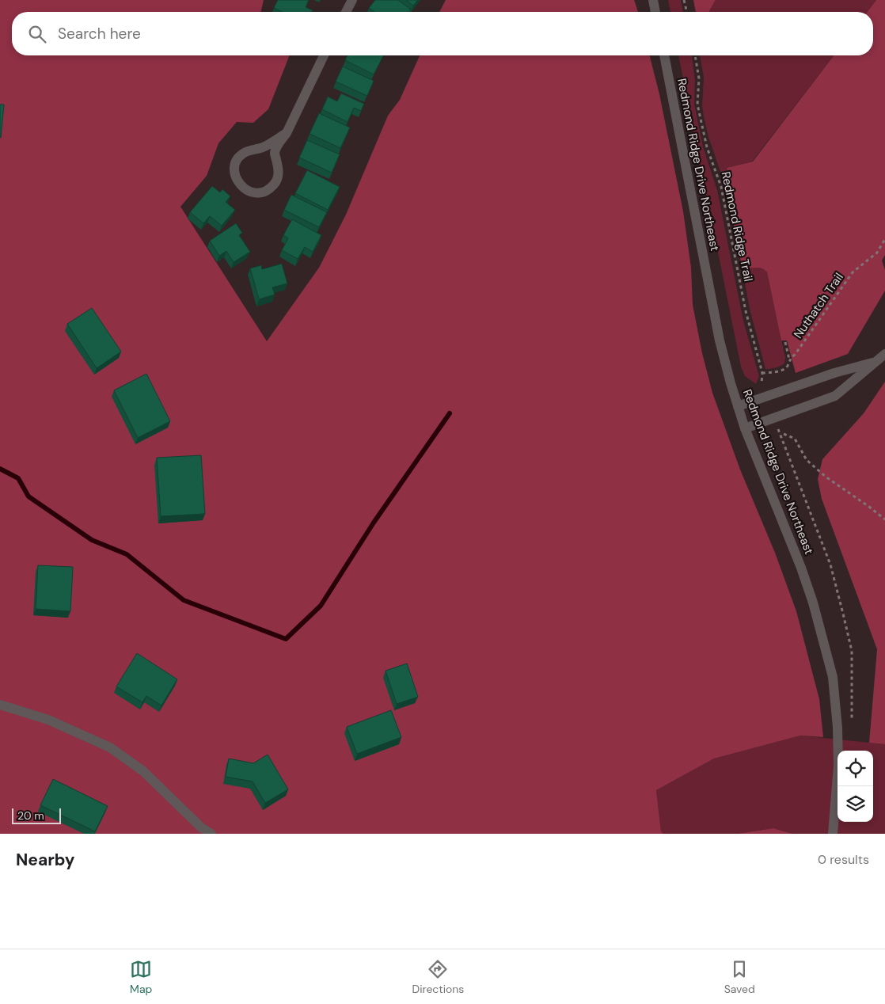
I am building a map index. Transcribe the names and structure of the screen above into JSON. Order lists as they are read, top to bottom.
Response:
{
  "streets": {
    "street": ["Redmond Ridge Drive Northeast"],
    "path": ["Redmond Ridge Trail", "Nuthatch Trail"]
  },
  "crossings": [
    ["Redmond Ridge Trail", "Nuthatch Trail"]
  ],
  "scale_bar": "20 m",
  "page": {
    "search": "Search here",
    "scale": "20 m",
    "heading": ["Nearby", "0 results"],
    "nav": ["Map", "Directions", "Saved"]
  }
}
